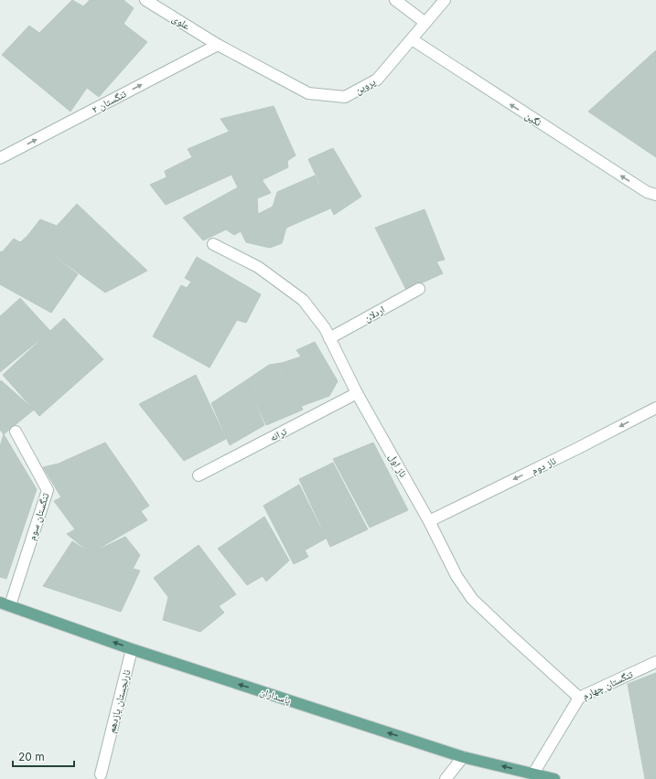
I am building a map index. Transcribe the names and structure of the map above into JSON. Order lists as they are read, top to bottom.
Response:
{
  "streets": {
    "main road": ["پاسداران"],
    "street": [
      "علوی",
      "پروین",
      "تنگستان ۲",
      "نگین",
      "اردلان",
      "ترانه",
      "ناز اول",
      "ناز دوم",
      "تنگستان سوم",
      "تنگستان چهارم",
      "نارنجستان یازدهم"
    ]
  },
  "crossings": [
    ["علوی", "پروین"],
    ["علوی", "تنگستان ۲"],
    ["پروین", "تنگستان ۲"],
    ["پروین", "نگین"],
    ["اردلان", "ناز اول"],
    ["ترانه", "ناز اول"],
    ["ناز اول", "ناز دوم"],
    ["ناز اول", "تنگستان چهارم"],
    ["تنگستان سوم", "پاسداران"],
    ["تنگستان چهارم", "پاسداران"],
    ["پاسداران", "نارنجستان یازدهم"]
  ],
  "one_way": [
    "تنگستان ۲",
    "نگین",
    "ناز دوم",
    "پاسداران"
  ],
  "scale_bar": "20 m"
}
